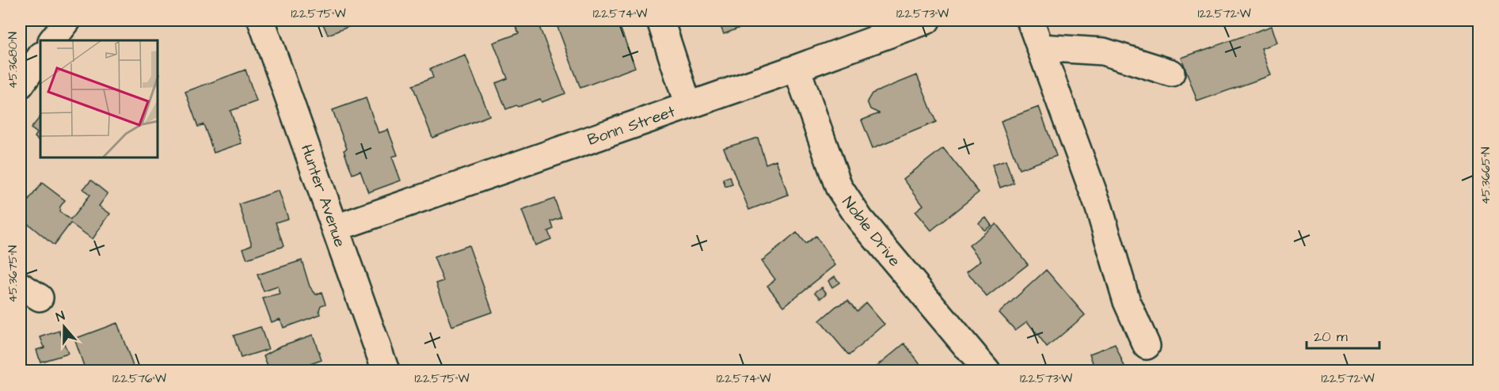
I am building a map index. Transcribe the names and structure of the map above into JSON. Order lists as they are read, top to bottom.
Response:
{
  "streets": {
    "street": ["Bonn Street", "Hunter Avenue", "Noble Drive"]
  },
  "crossings": [
    ["Bonn Street", "Hunter Avenue"],
    ["Bonn Street", "Noble Drive"]
  ],
  "scale_bar": "20 m",
  "north": "top",
  "coordinates": [
    "122.575°W",
    "122.574°W",
    "122.573°W",
    "122.572°W",
    "45.3680°N",
    "45.3665°N",
    "45.3675°N",
    "122.576°W"
  ]
}
